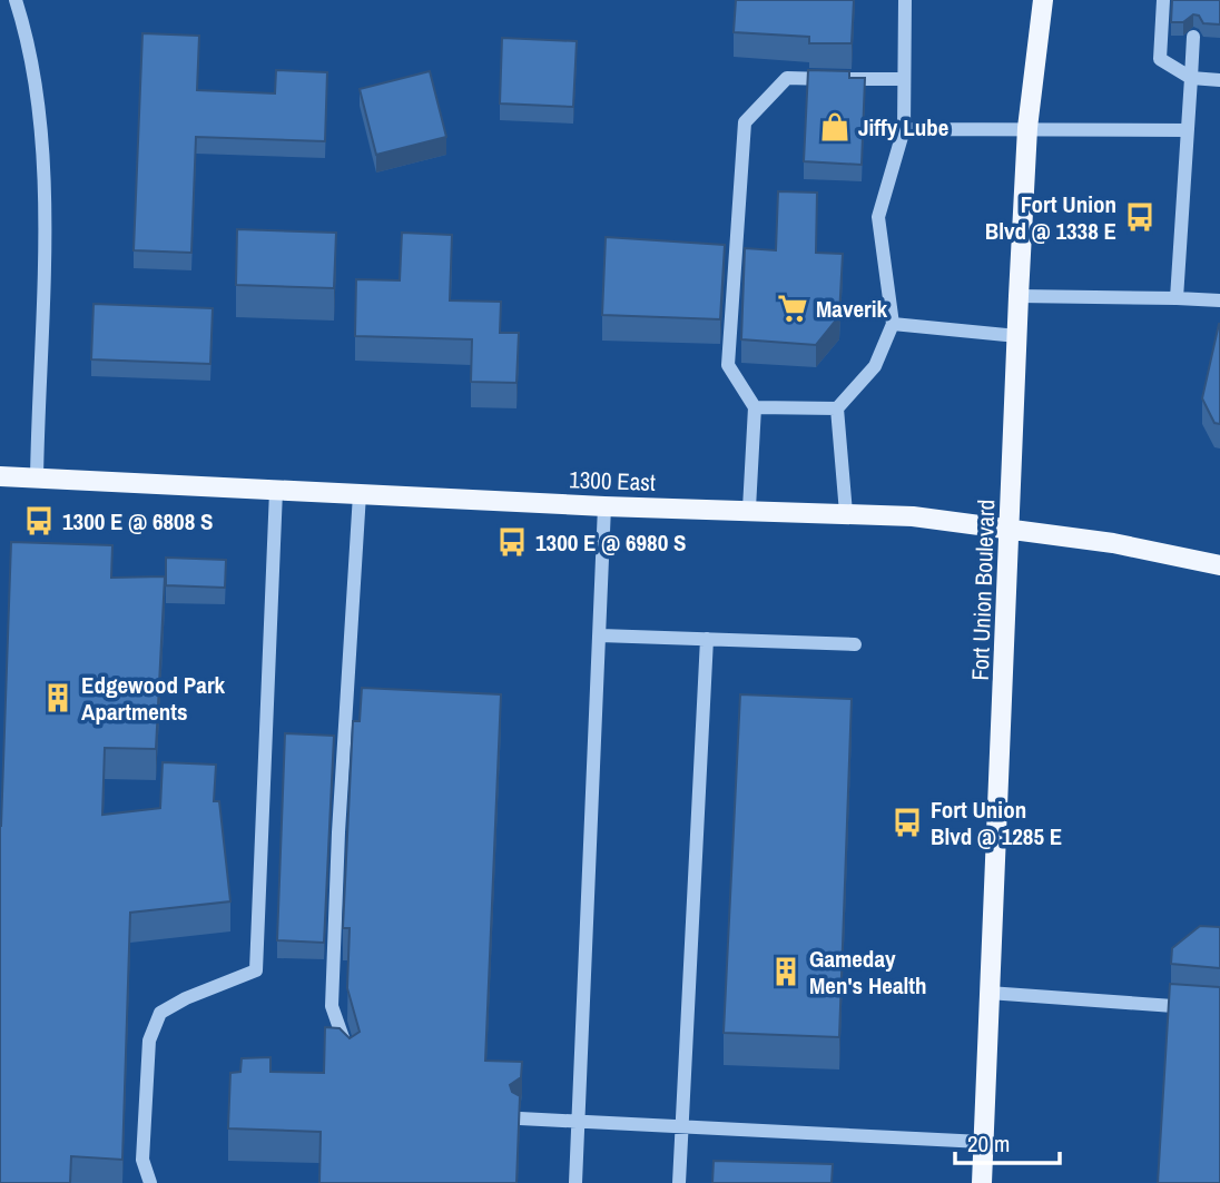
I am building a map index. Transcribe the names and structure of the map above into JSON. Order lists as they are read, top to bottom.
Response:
{
  "streets": {
    "main road": ["1300 East", "Fort Union Boulevard"]
  },
  "crossings": [
    ["1300 East", "Fort Union Boulevard"]
  ],
  "places": {
    "shop": ["Jiffy Lube"],
    "bus stop": [
      "Fort Union Blvd @ 1338 E",
      "1300 E @ 6808 S",
      "1300 E @ 6980 S",
      "Fort Union Blvd @ 1285 E"
    ],
    "supermarket": ["Maverik"],
    "building": ["Edgewood Park Apartments", "Gameday Men's Health"]
  },
  "scale_bar": "20 m"
}
